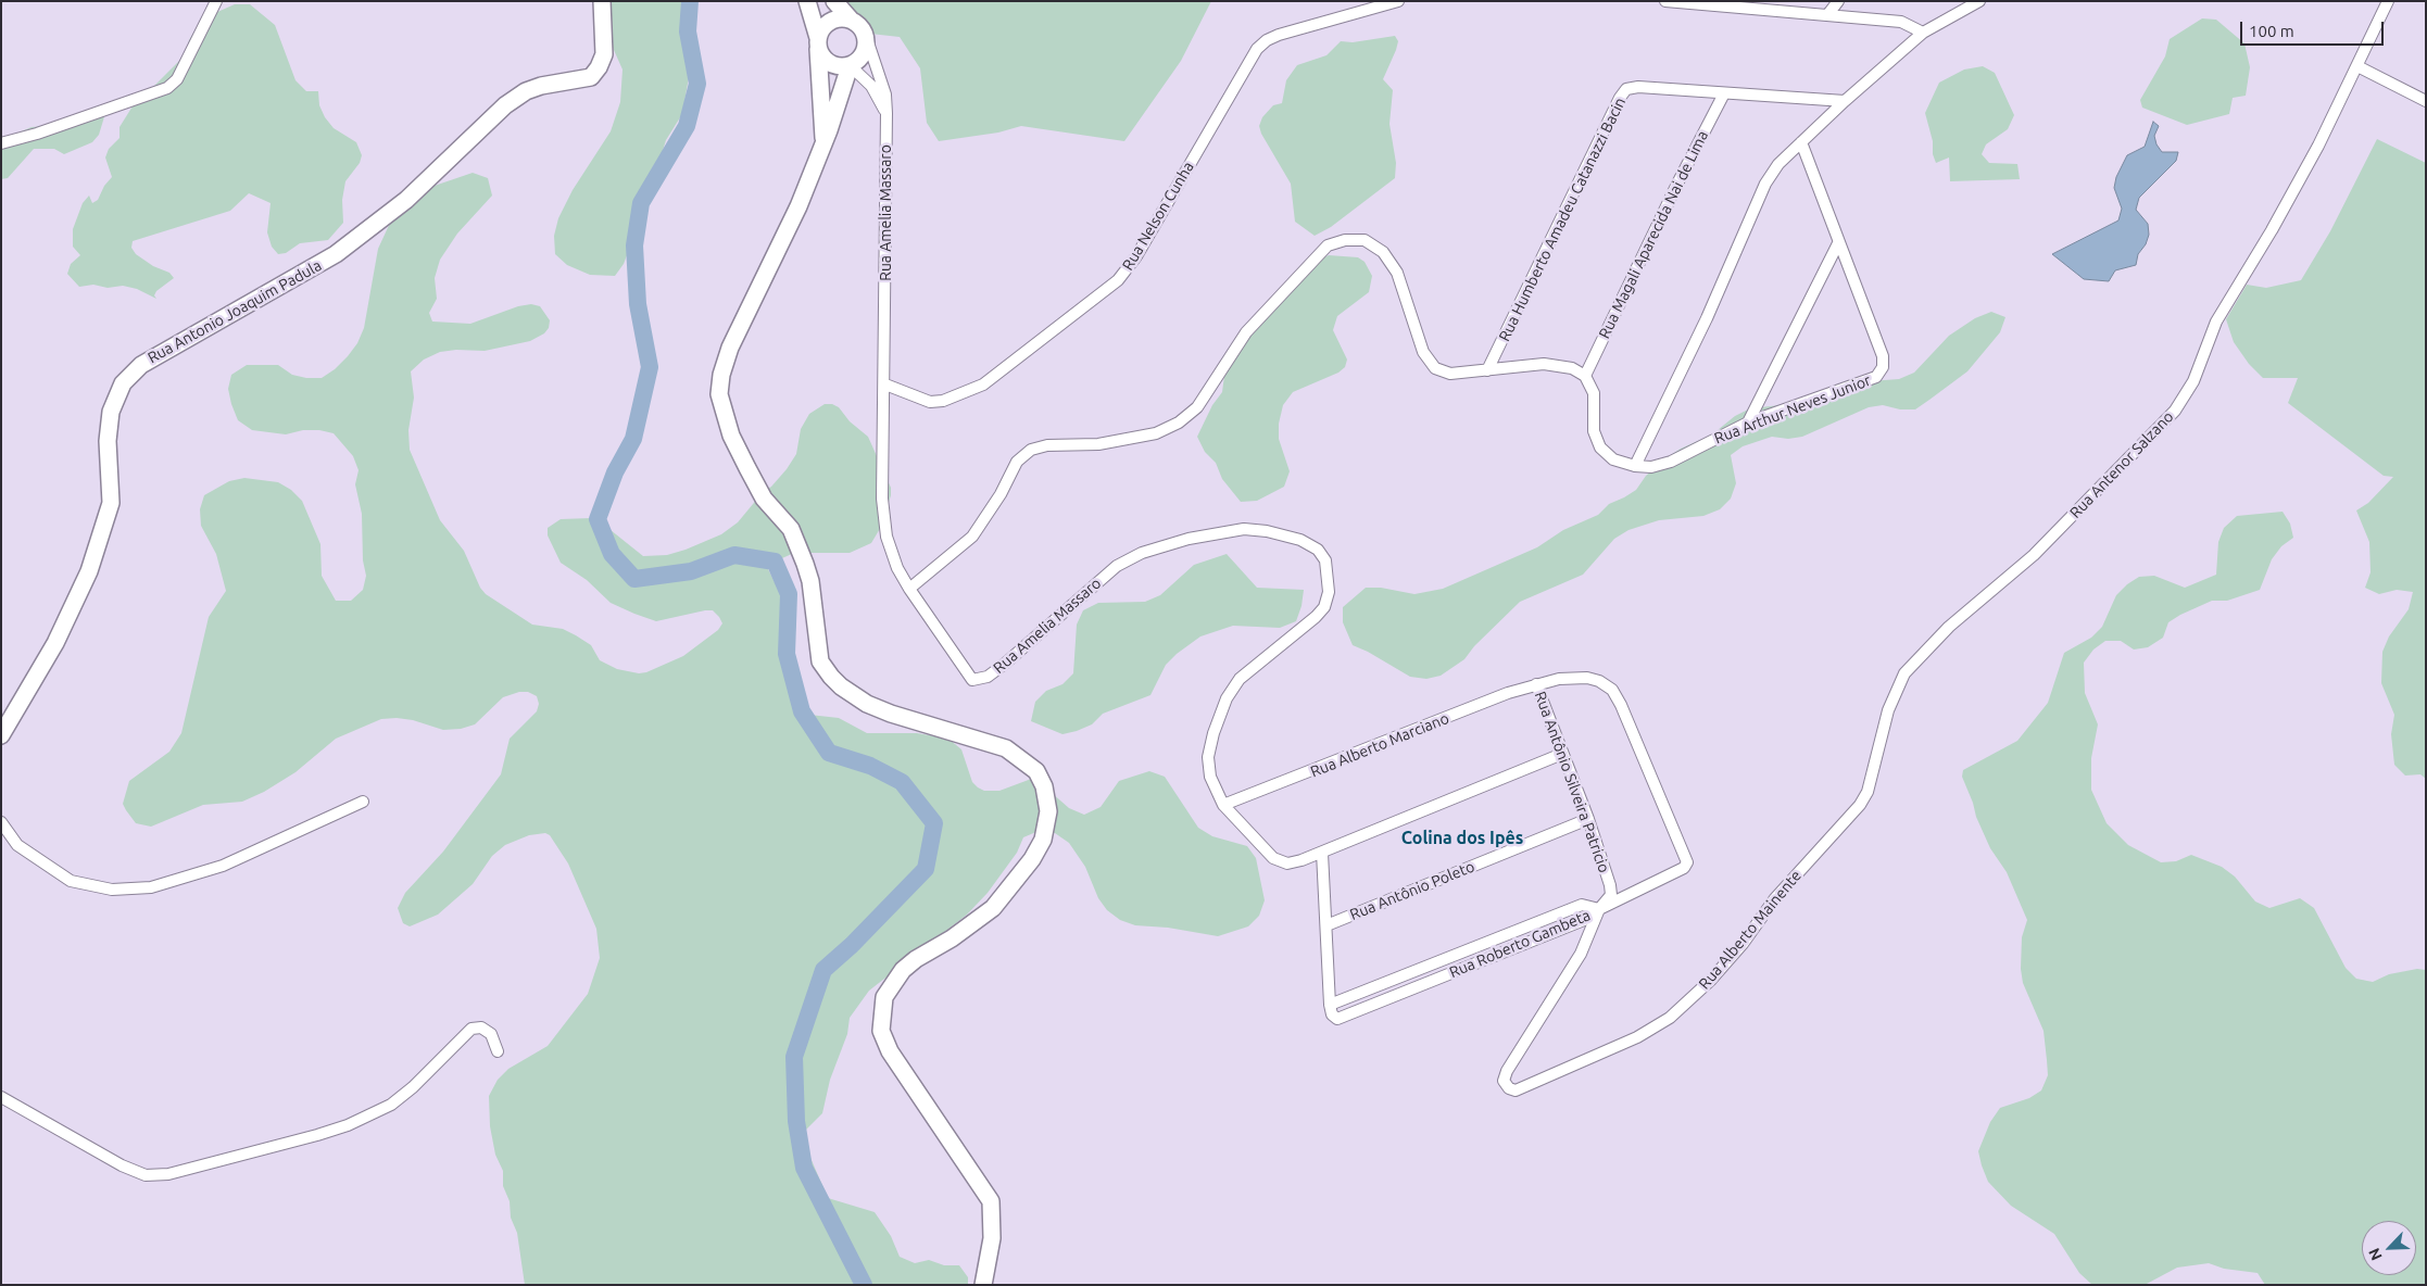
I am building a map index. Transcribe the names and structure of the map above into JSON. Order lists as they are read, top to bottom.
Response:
{
  "streets": {
    "street": [
      "Rua Amelia Massaro",
      "Rua Nelson Cunha",
      "Rua Humberto Amadeu Catanazzi Bacin",
      "Rua Magali Aparecida Nai de Lima",
      "Rua Antonio Joaquim Padula",
      "Rua Arthur Neves Junior",
      "Rua Antenor Salzano",
      "Rua Alberto Marciano",
      "Rua Antônio Silveira Patricio",
      "Rua Antônio Poleto",
      "Rua Alberto Mainente",
      "Rua Roberto Gambeta"
    ]
  },
  "crossings": [
    ["Rua Amelia Massaro", "Rua Nelson Cunha"],
    ["Rua Amelia Massaro", "Rua Alberto Marciano"],
    ["Rua Humberto Amadeu Catanazzi Bacin", "Rua Magali Aparecida Nai de Lima"],
    ["Rua Magali Aparecida Nai de Lima", "Rua Arthur Neves Junior"],
    ["Rua Antenor Salzano", "Rua Alberto Mainente"],
    ["Rua Alberto Marciano", "Rua Antônio Silveira Patricio"],
    ["Rua Alberto Marciano", "Rua Roberto Gambeta"],
    ["Rua Antônio Silveira Patricio", "Rua Antônio Poleto"],
    ["Rua Antônio Silveira Patricio", "Rua Alberto Mainente"],
    ["Rua Antônio Silveira Patricio", "Rua Roberto Gambeta"]
  ],
  "districts": ["Colina dos Ipês"],
  "scale_bar": "100 m",
  "north": "bottom left"
}
